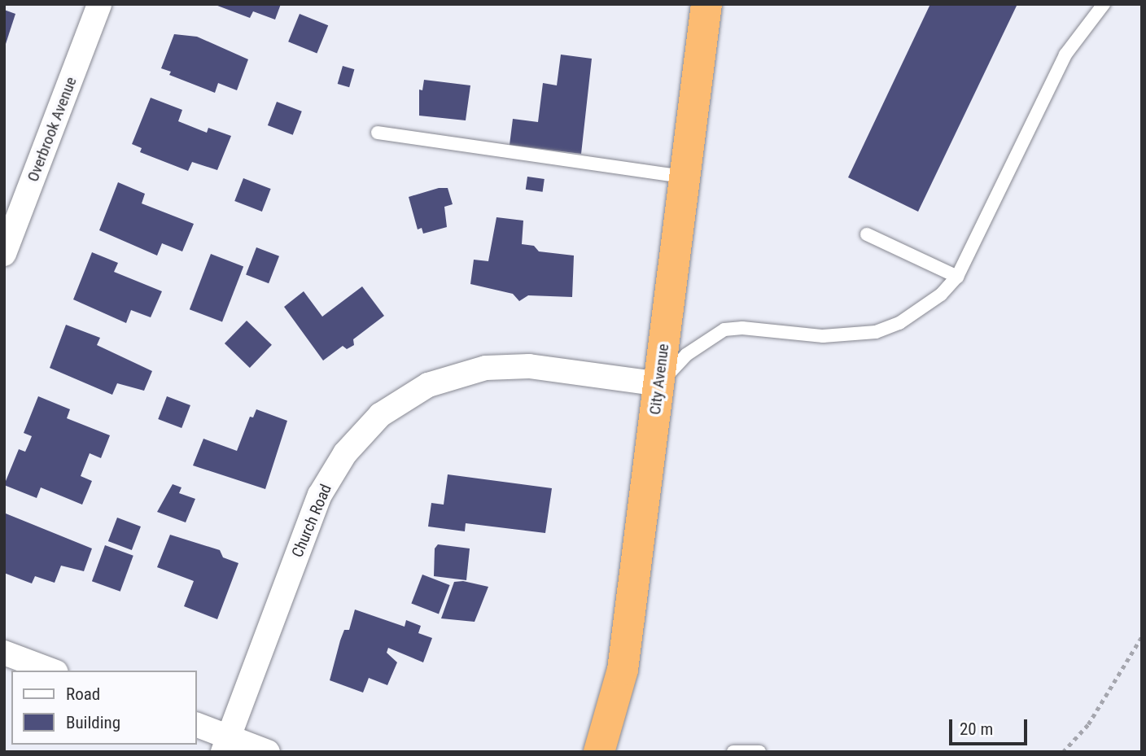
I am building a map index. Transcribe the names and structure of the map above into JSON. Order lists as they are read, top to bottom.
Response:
{
  "streets": {
    "highway": ["City Avenue"],
    "street": ["Overbrook Avenue", "Church Road"]
  },
  "crossings": [
    ["City Avenue", "Church Road"]
  ],
  "legend": ["Road", "Building"],
  "scale_bar": "20 m"
}
